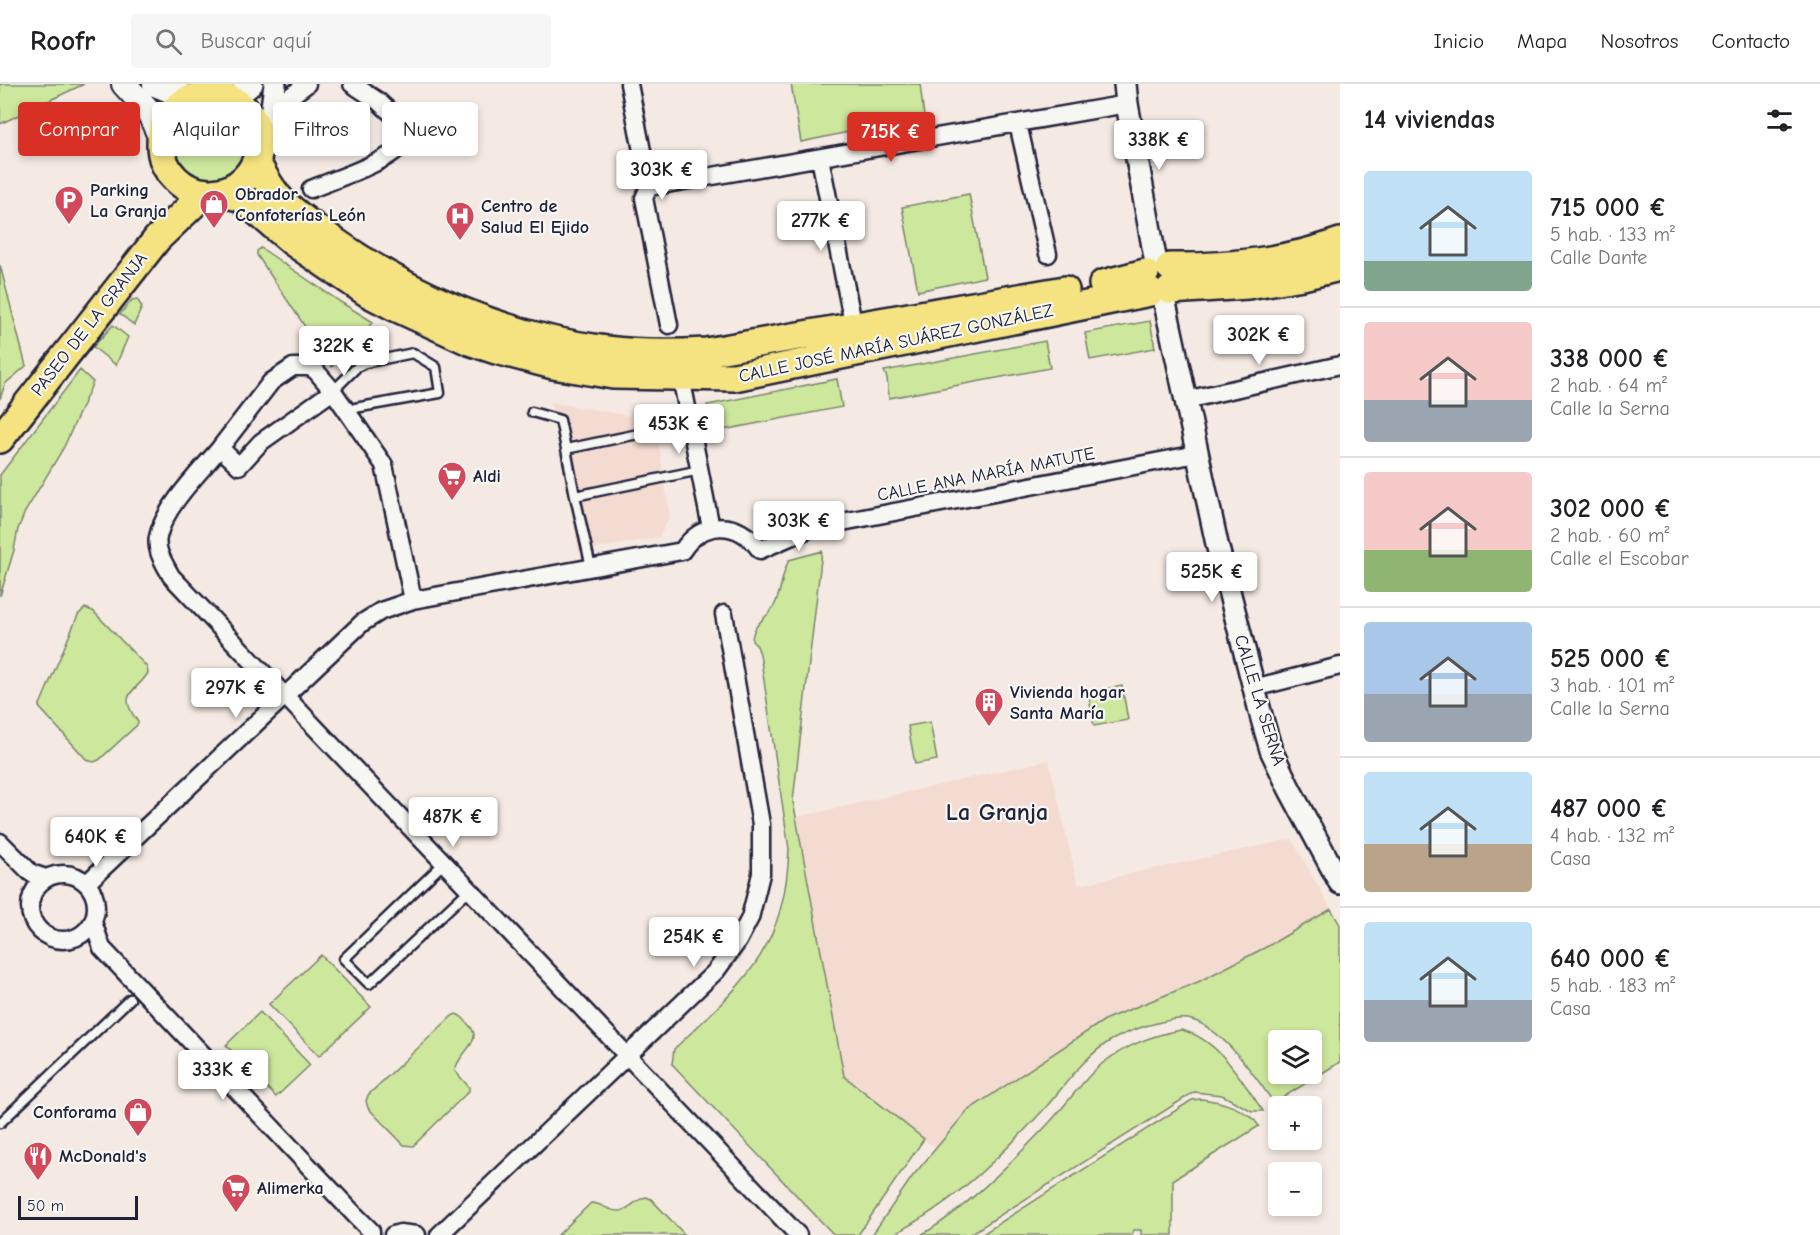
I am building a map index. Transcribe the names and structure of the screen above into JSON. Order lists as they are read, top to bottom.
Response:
{
  "streets": {
    "main road": ["PASEO DE LA GRANJA", "CALLE JOSÉ MARÍA SUÁREZ GONZÁLEZ"],
    "street": ["CALLE ANA MARÍA MATUTE", "CALLE LA SERNA"]
  },
  "crossings": [
    ["PASEO DE LA GRANJA", "CALLE JOSÉ MARÍA SUÁREZ GONZÁLEZ"],
    ["CALLE JOSÉ MARÍA SUÁREZ GONZÁLEZ", "CALLE LA SERNA"],
    ["CALLE ANA MARÍA MATUTE", "CALLE LA SERNA"]
  ],
  "districts": ["La Granja"],
  "places": {
    "parking": ["Parking La Granja"],
    "shop": ["Obrador Confoterías León", "Conforama"],
    "hospital": ["Centro de Salud El Ejido"],
    "supermarket": ["Aldi", "Alimerka"],
    "building": ["Vivienda hogar Santa María"],
    "restaurant": ["McDonald's"]
  },
  "scale_bar": "50 m",
  "page": {
    "header": "Roofr",
    "search": "Buscar aquí",
    "nav": [
      "Inicio",
      "Mapa",
      "Nosotros",
      "Contacto"
    ],
    "heading": "14 viviendas",
    "chip": [
      "Comprar",
      "Alquilar",
      "Filtros",
      "Nuevo"
    ],
    "price": [
      "715K €",
      "338K €",
      "303K €",
      "277K €",
      "302K €",
      "322K €",
      "453K €",
      "303K €",
      "525K €",
      "297K €",
      "487K €",
      "640K €",
      "254K €",
      "333K €"
    ],
    "list": [
      {
        "name": "715 000 €",
        "note": "5 hab. · 133 m² · Calle Dante"
      },
      {
        "name": "338 000 €",
        "note": "2 hab. · 64 m² · Calle la Serna"
      },
      {
        "name": "302 000 €",
        "note": "2 hab. · 60 m² · Calle el Escobar"
      },
      {
        "name": "525 000 €",
        "note": "3 hab. · 101 m² · Calle la Serna"
      },
      {
        "name": "487 000 €",
        "note": "4 hab. · 132 m² · Casa"
      },
      {
        "name": "640 000 €",
        "note": "5 hab. · 183 m² · Casa"
      }
    ],
    "map_buttons": ["+", "−"],
    "scale": "50 m"
  }
}
